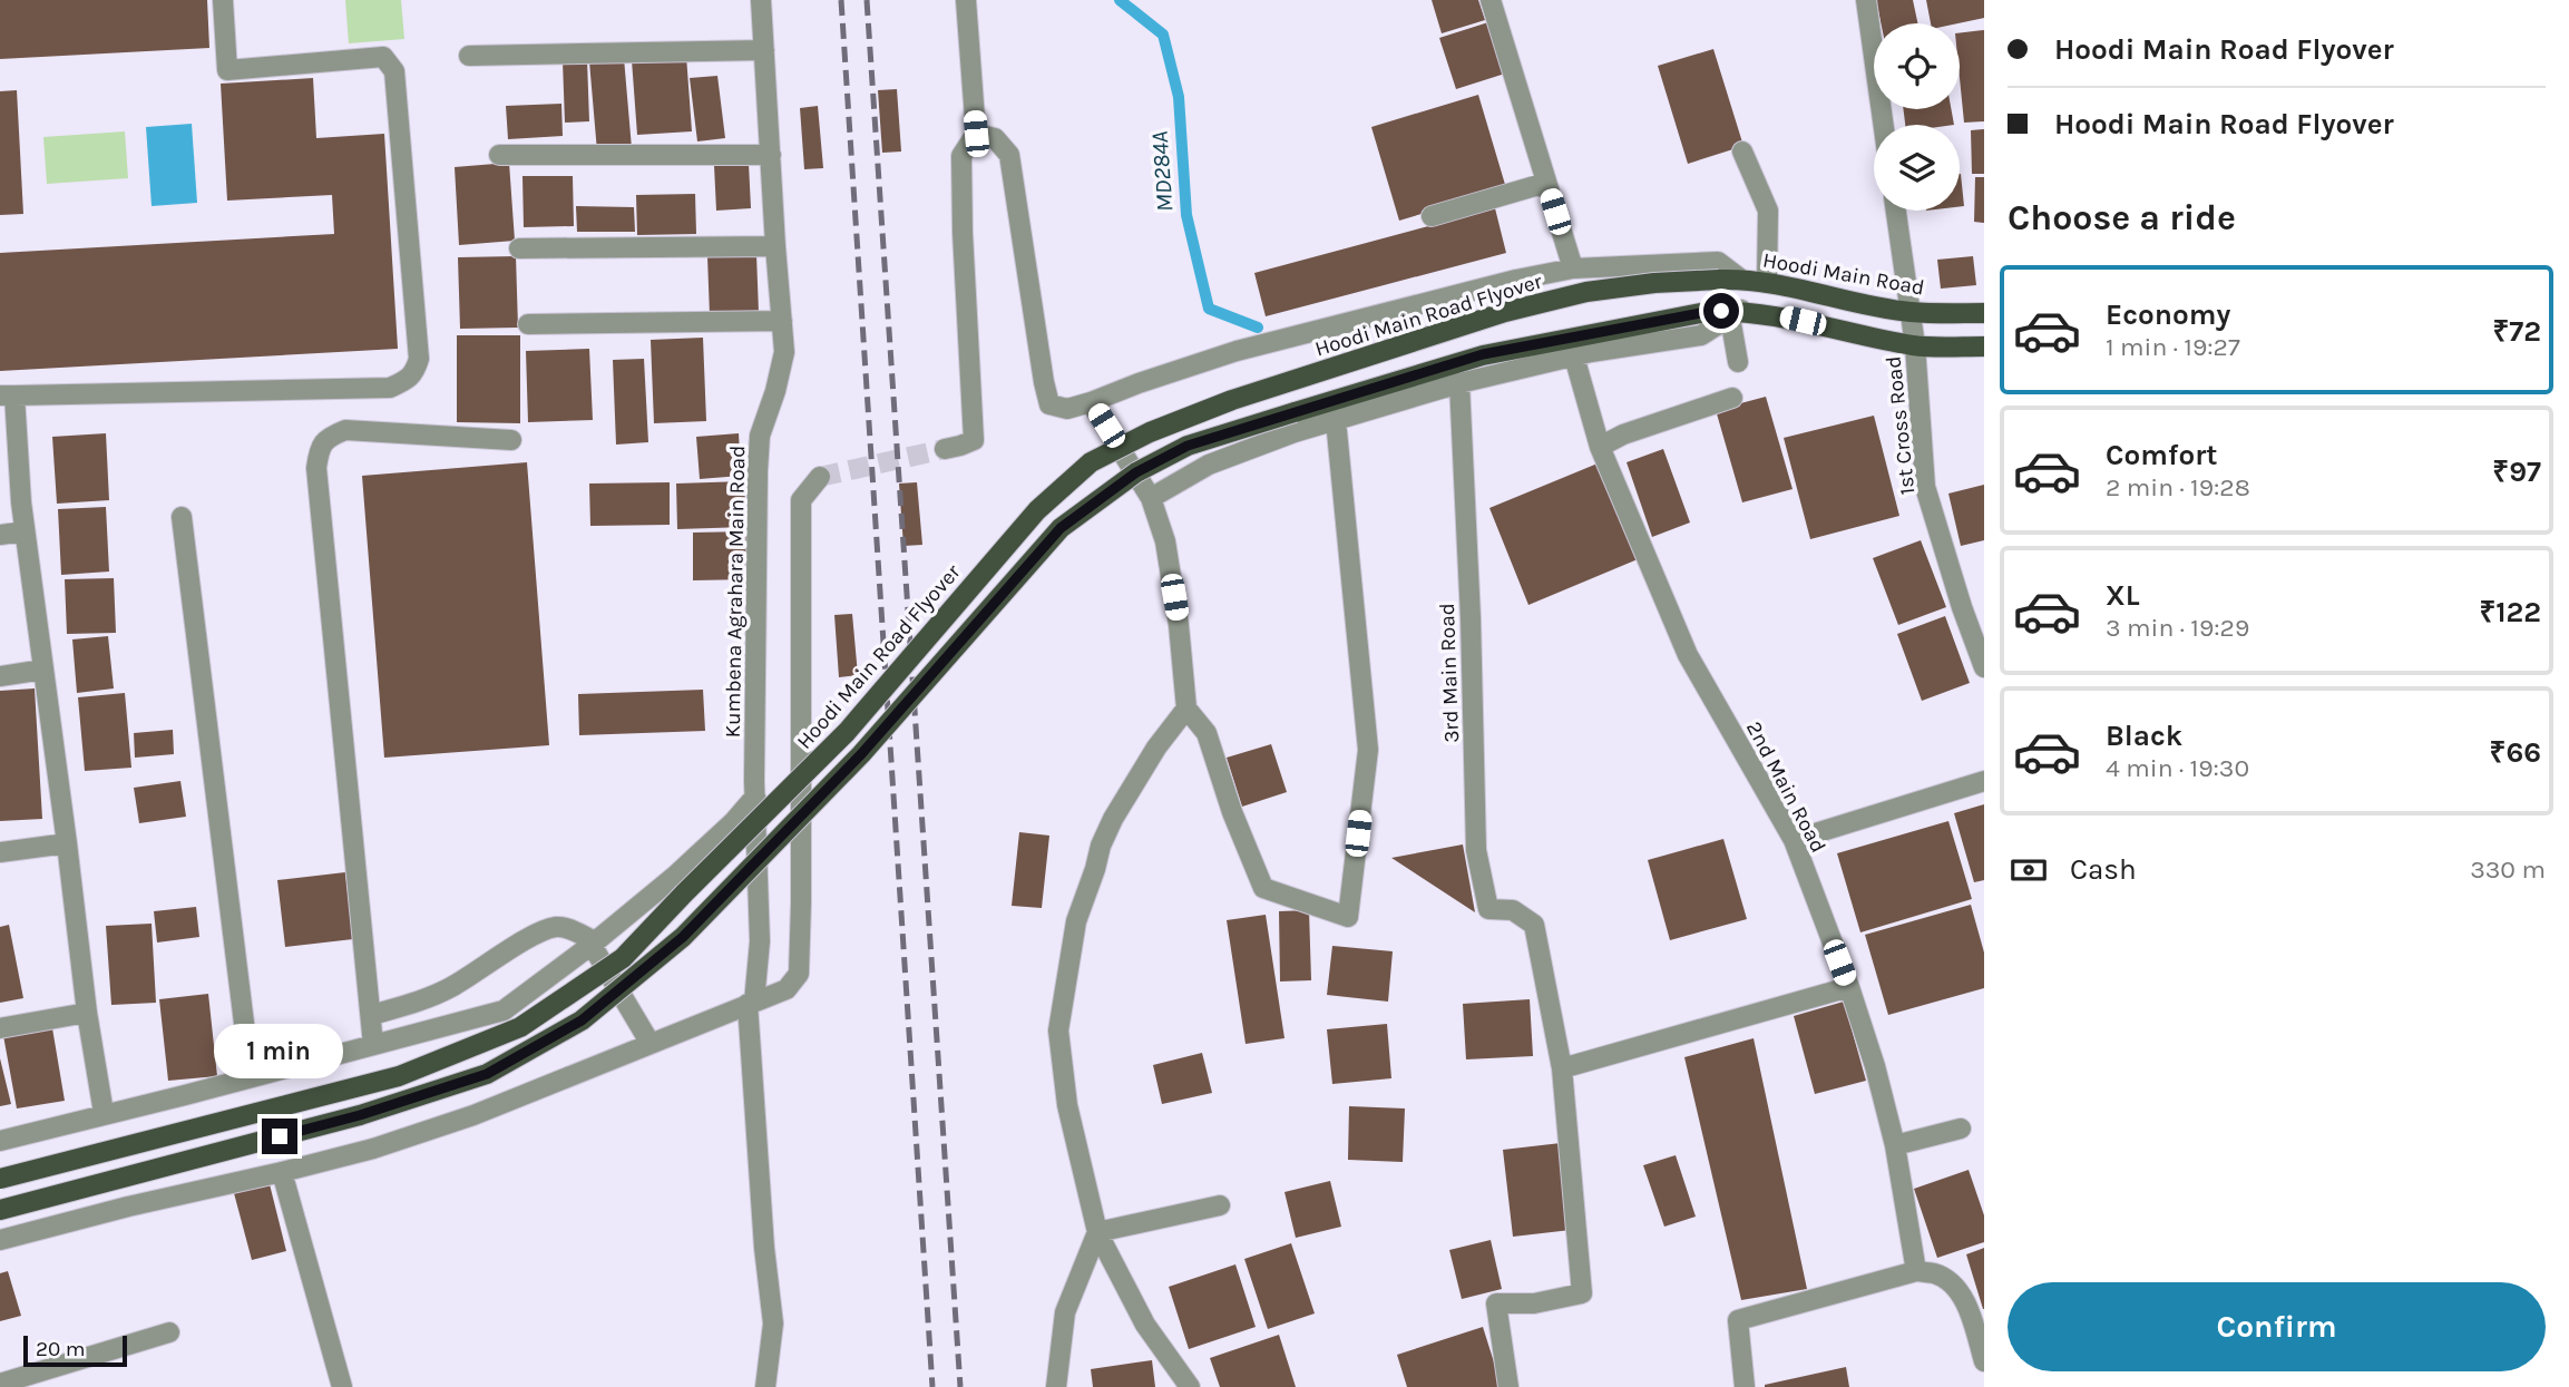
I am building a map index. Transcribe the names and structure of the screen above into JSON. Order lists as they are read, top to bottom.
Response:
{
  "streets": {
    "main road": ["Hoodi Main Road", "Hoodi Main Road Flyover"],
    "street": [
      "1st Cross Road",
      "Kumbena Agrahara Main Road",
      "3rd Main Road",
      "2nd Main Road"
    ]
  },
  "crossings": [
    ["Hoodi Main Road", "Hoodi Main Road Flyover"],
    ["Hoodi Main Road", "1st Cross Road"]
  ],
  "water": ["MD284A"],
  "scale_bar": "20 m",
  "page": {
    "banner": ["Hoodi Main Road Flyover", "Hoodi Main Road Flyover"],
    "heading": "Choose a ride",
    "list": [
      {
        "name": "Economy",
        "note": "1 min · 19:27",
        "value": "₹72"
      },
      {
        "name": "Comfort",
        "note": "2 min · 19:28",
        "value": "₹97"
      },
      {
        "name": "XL",
        "note": "3 min · 19:29",
        "value": "₹122"
      },
      {
        "name": "Black",
        "note": "4 min · 19:30",
        "value": "₹66"
      }
    ],
    "pay": ["Cash", "330 m"],
    "bubble": "1 min",
    "buttons": "Confirm",
    "scale": "20 m"
  }
}
